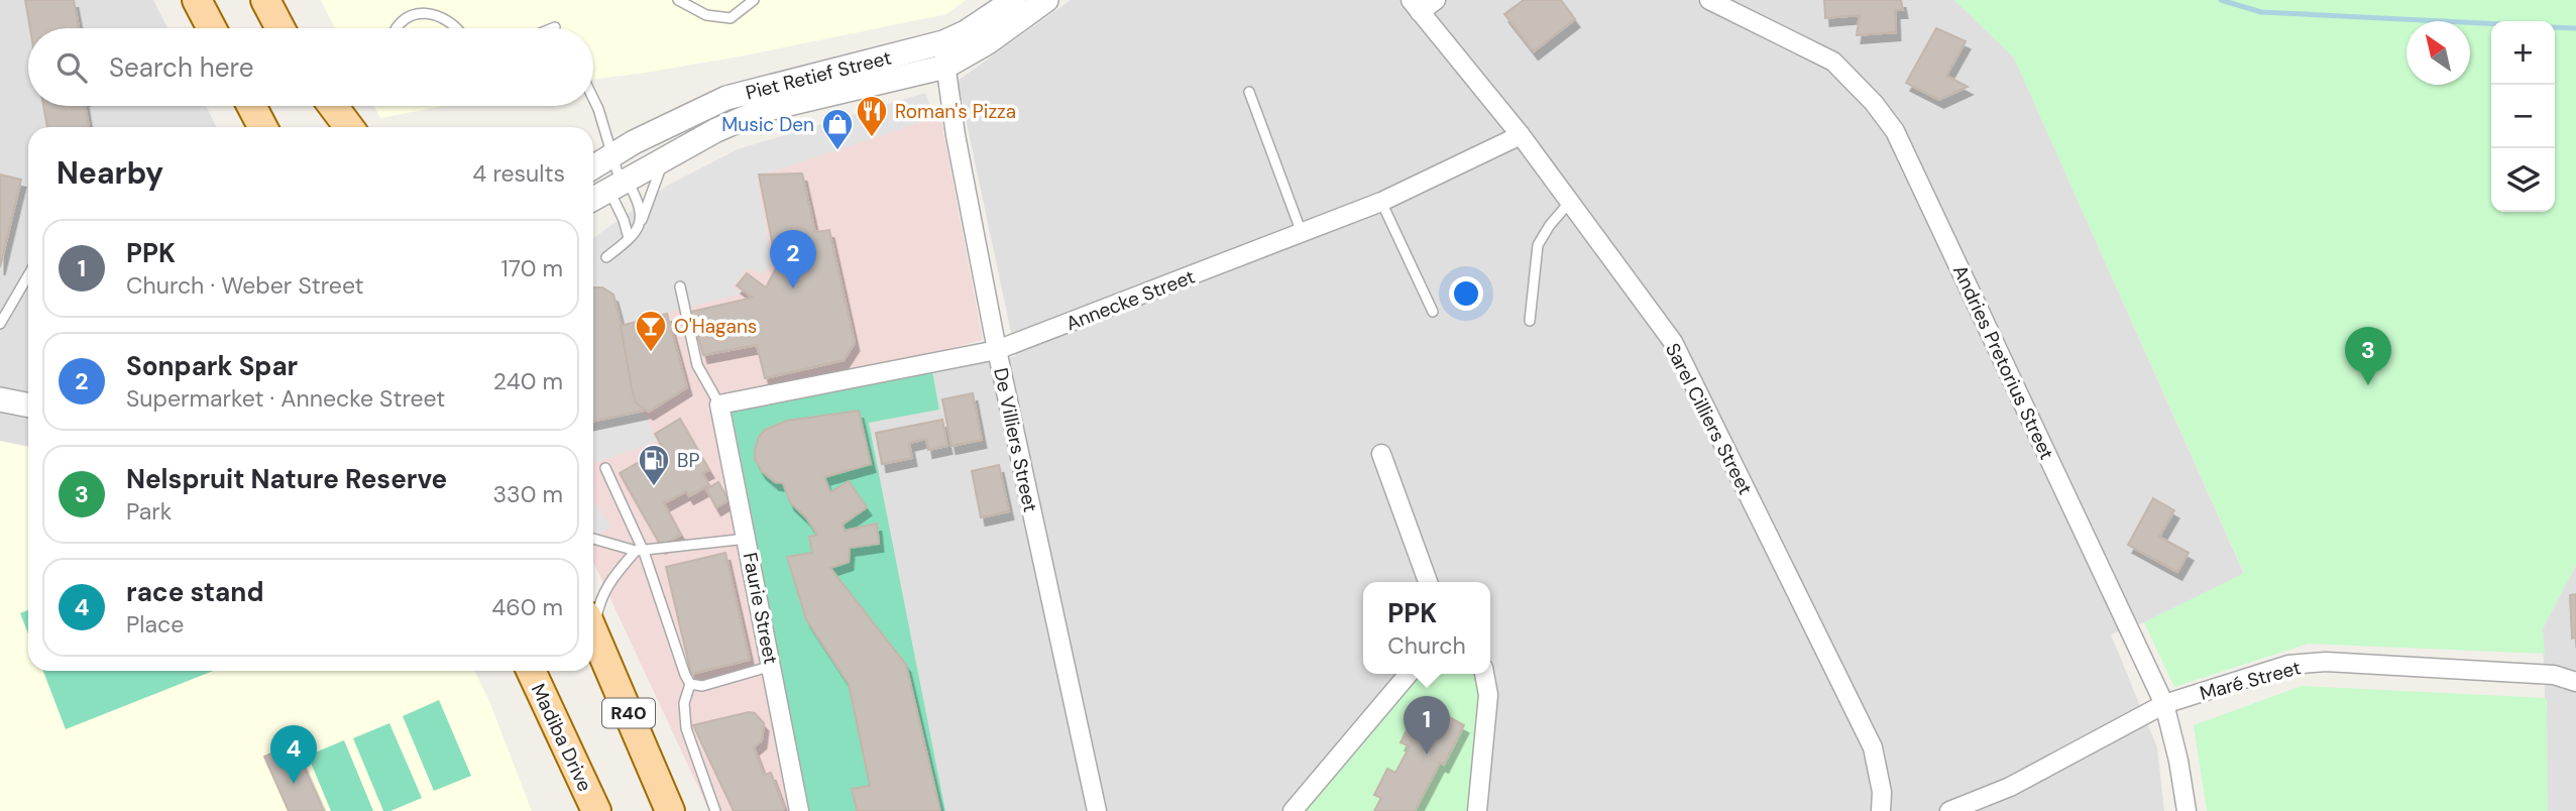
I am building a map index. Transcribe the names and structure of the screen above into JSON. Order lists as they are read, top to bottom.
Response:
{
  "streets": {
    "main road": ["R40", "Madiba Drive"],
    "street": [
      "Piet Retief Street",
      "Annecke Street",
      "Andries Pretorius Street",
      "Sarel Cilliers Street",
      "De Villiers Street",
      "Faurie Street",
      "Maré Street"
    ]
  },
  "crossings": [
    ["Piet Retief Street", "De Villiers Street"],
    ["Annecke Street", "Sarel Cilliers Street"],
    ["Annecke Street", "De Villiers Street"],
    ["Annecke Street", "Faurie Street"],
    ["Andries Pretorius Street", "Maré Street"]
  ],
  "places": {
    "restaurant": ["Roman's Pizza"],
    "shop": ["Music Den"],
    "bar": ["O'Hagans"],
    "fuel station": ["BP"]
  },
  "north": "top left",
  "page": {
    "map_buttons": ["+", "−"],
    "search": "Search here",
    "heading": ["Nearby", "4 results"],
    "list": [
      {
        "mark": "1",
        "name": "PPK",
        "note": "Church · Weber Street",
        "value": "170 m"
      },
      {
        "mark": "2",
        "name": "Sonpark Spar",
        "note": "Supermarket · Annecke Street",
        "value": "240 m"
      },
      {
        "mark": "3",
        "name": "Nelspruit Nature Reserve",
        "note": "Park",
        "value": "330 m"
      },
      {
        "mark": "4",
        "name": "race stand",
        "note": "Place",
        "value": "460 m"
      }
    ],
    "pins": [
      "2",
      "3",
      "1",
      "4"
    ],
    "popup": ["PPK", "Church"]
  }
}
